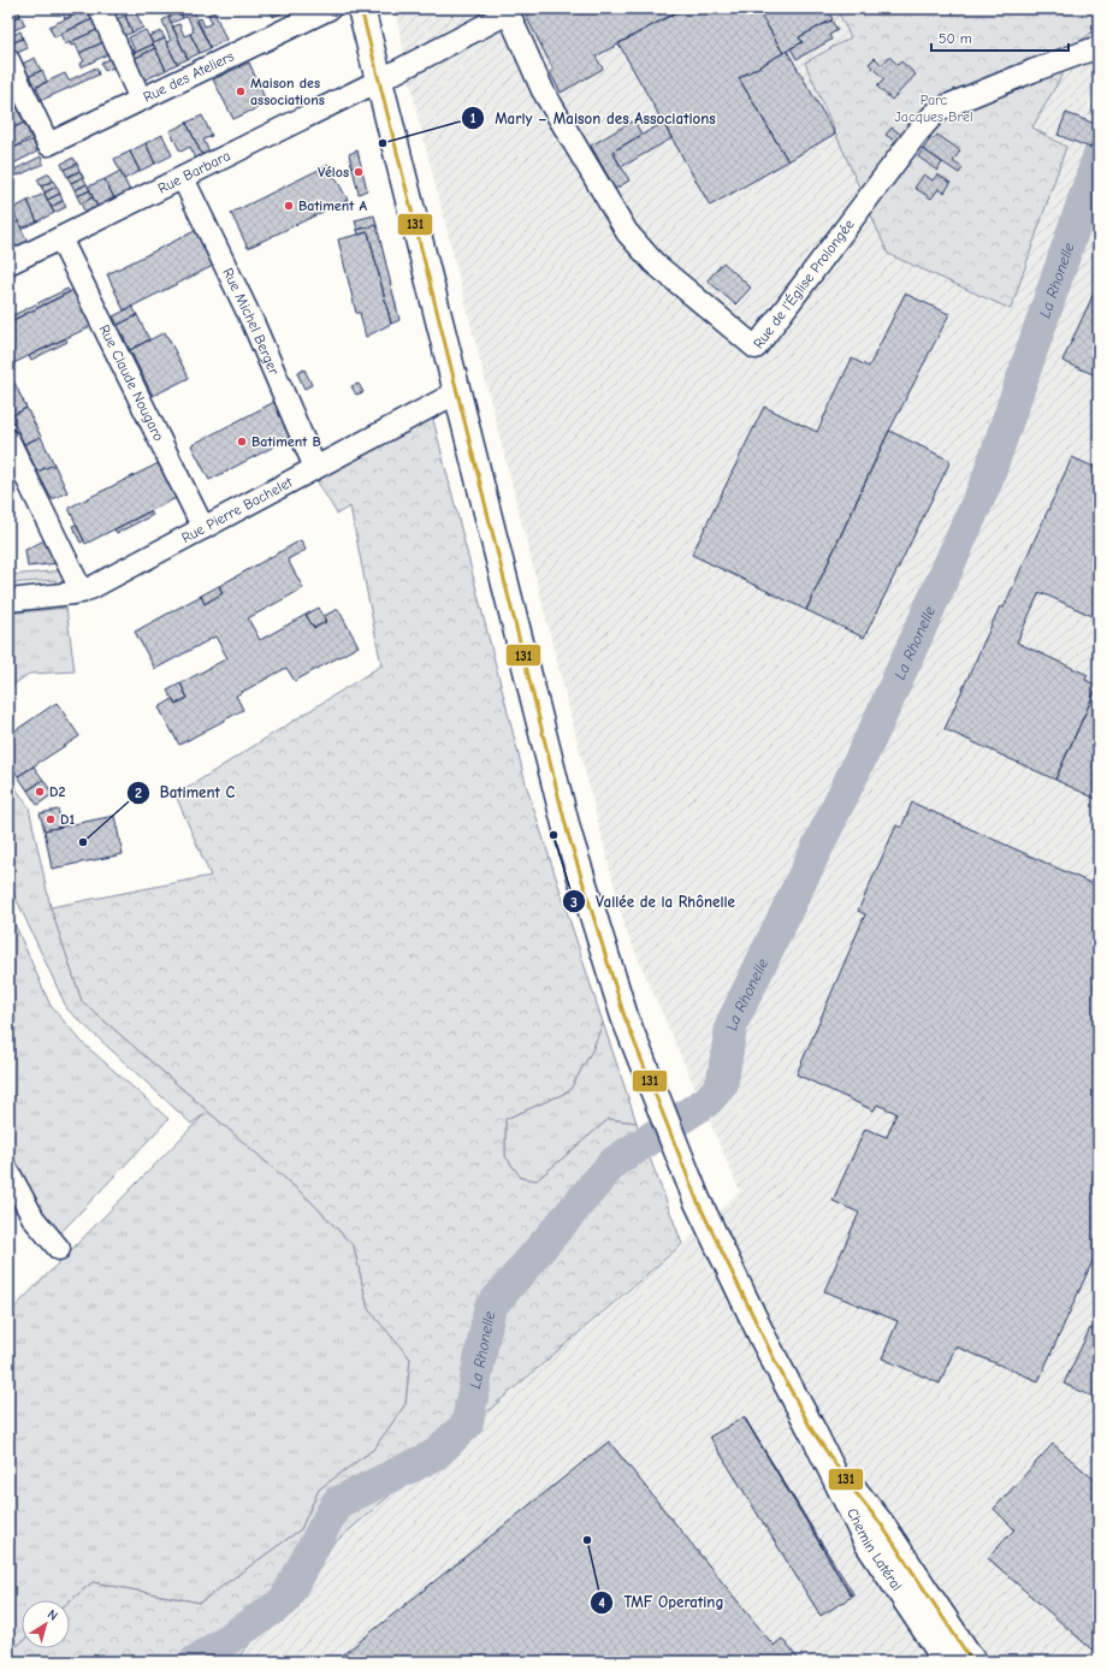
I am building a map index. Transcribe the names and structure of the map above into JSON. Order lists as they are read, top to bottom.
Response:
{
  "streets": {
    "street": [
      "Rue des Ateliers",
      "Rue Barbara",
      "Rue de l'Église Prolongée",
      "Rue Michel Berger",
      "Rue Claude Nougaro",
      "Rue Pierre Bachelet",
      "Chemin Latéral"
    ]
  },
  "crossings": [
    ["Rue Barbara", "Rue de l'Église Prolongée"],
    ["Rue Barbara", "Rue Michel Berger"],
    ["Rue Barbara", "Rue Claude Nougaro"],
    ["Rue Barbara", "Chemin Latéral"],
    ["Rue Michel Berger", "Rue Pierre Bachelet"],
    ["Rue Claude Nougaro", "Rue Pierre Bachelet"],
    ["Rue Pierre Bachelet", "Chemin Latéral"]
  ],
  "water": ["La Rhonelle"],
  "parks": ["Parc Jacques Brel"],
  "places": [
    "Maison des associations",
    "Marly – Maison des Associations",
    "Vélos",
    "Batiment A",
    "Batiment B",
    "D2",
    "D1",
    "Vallée de la Rhônelle",
    "Batiment C",
    "TMF Operating"
  ],
  "lines": ["transit line 131"],
  "scale_bar": "50 m",
  "north": "top right"
}
